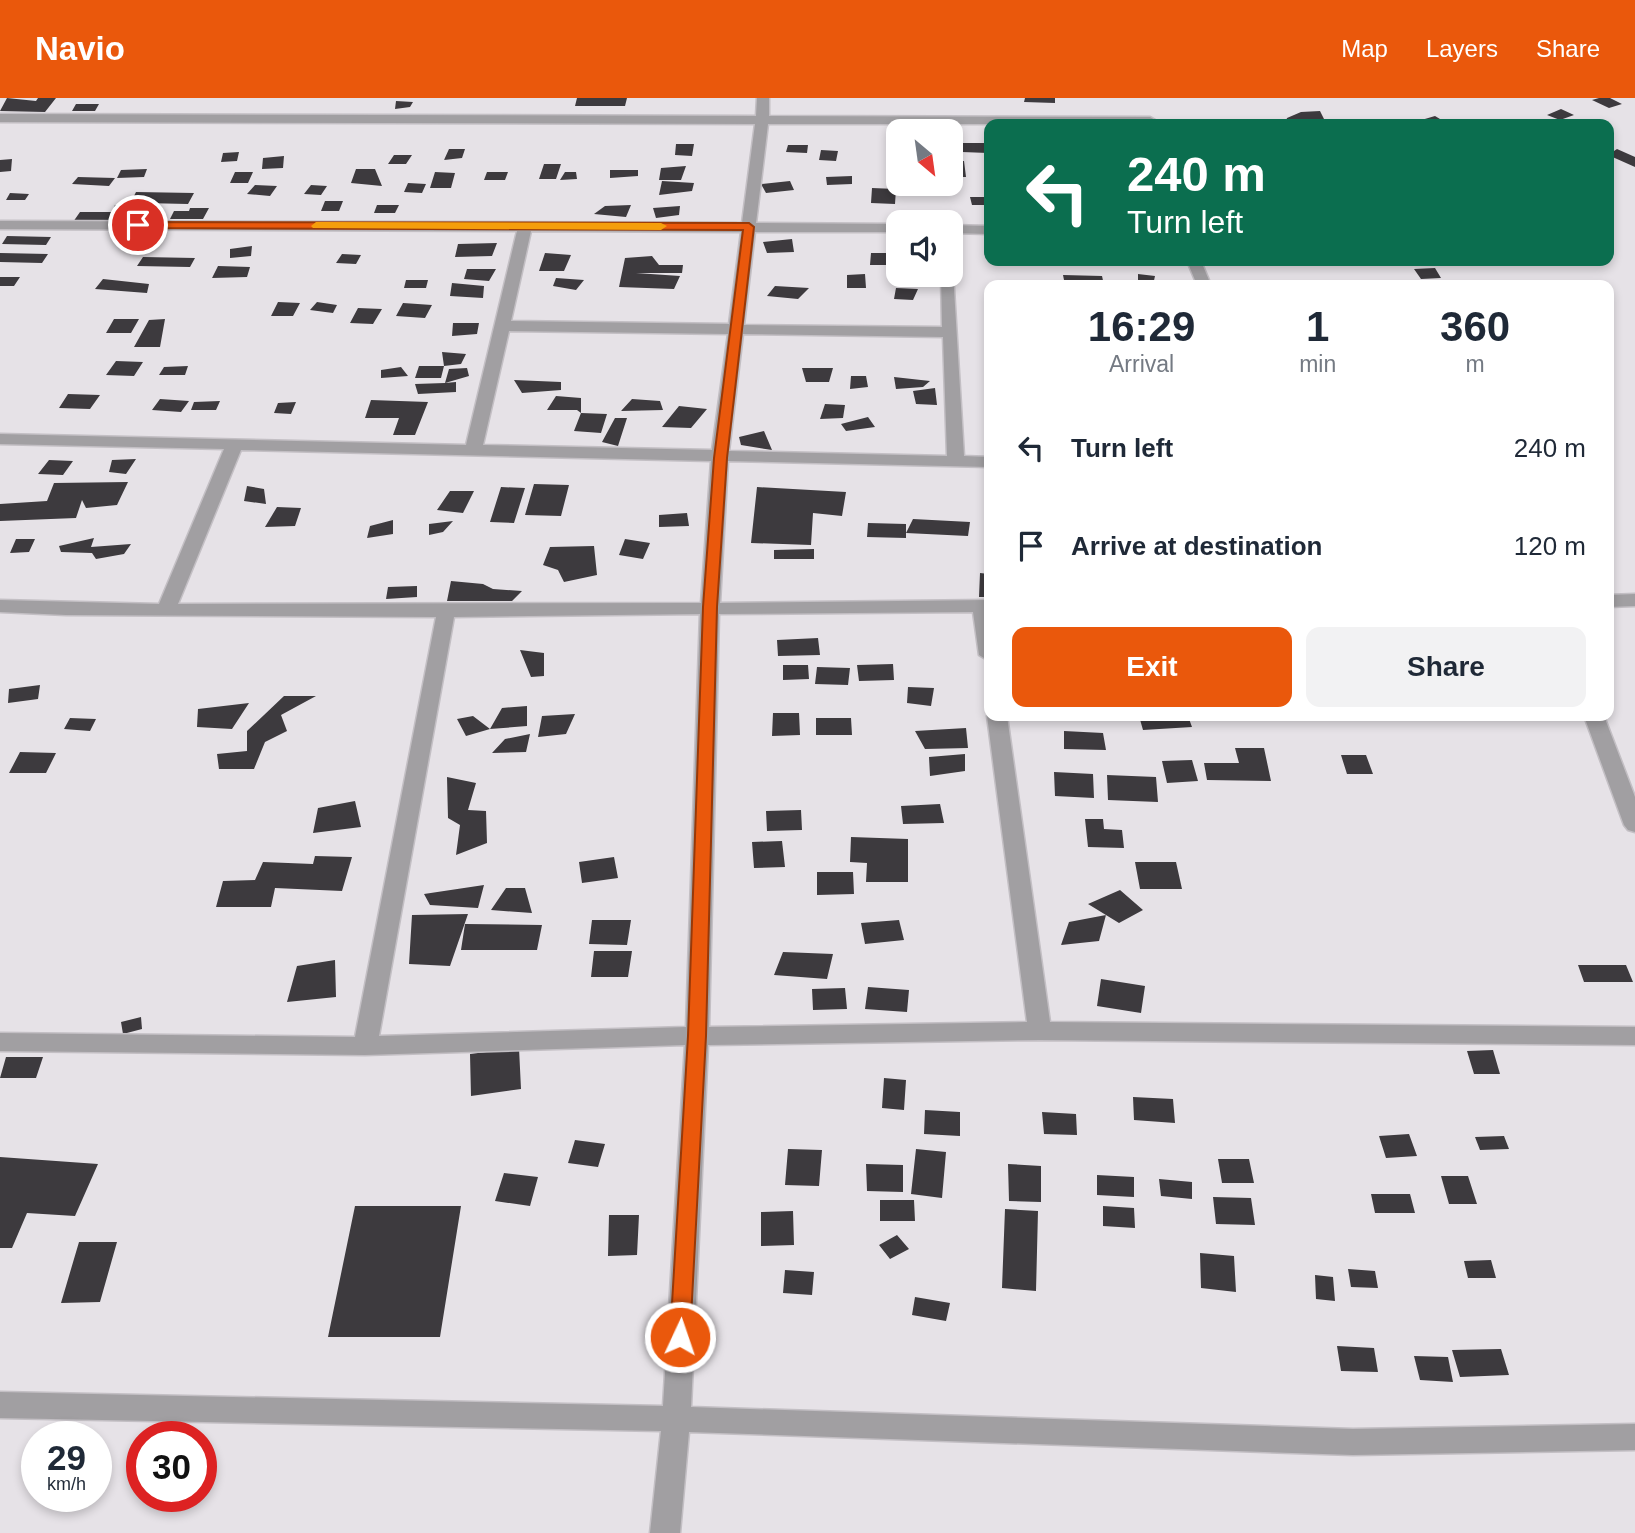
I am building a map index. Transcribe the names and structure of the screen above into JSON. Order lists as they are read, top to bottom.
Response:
{
  "north": "bottom right",
  "page": {
    "header": "Navio",
    "nav": ["Map", "Layers", "Share"],
    "turn": ["240 m", "Turn left"],
    "eta": [
      "16:29",
      "Arrival",
      "1",
      "min",
      "360",
      "m"
    ],
    "list": [
      {
        "name": "Turn left",
        "value": "240 m"
      },
      {
        "name": "Arrive at destination",
        "value": "120 m"
      }
    ],
    "buttons": ["Exit", "Share"],
    "speed": "29 km/h",
    "limit": "30"
  }
}
